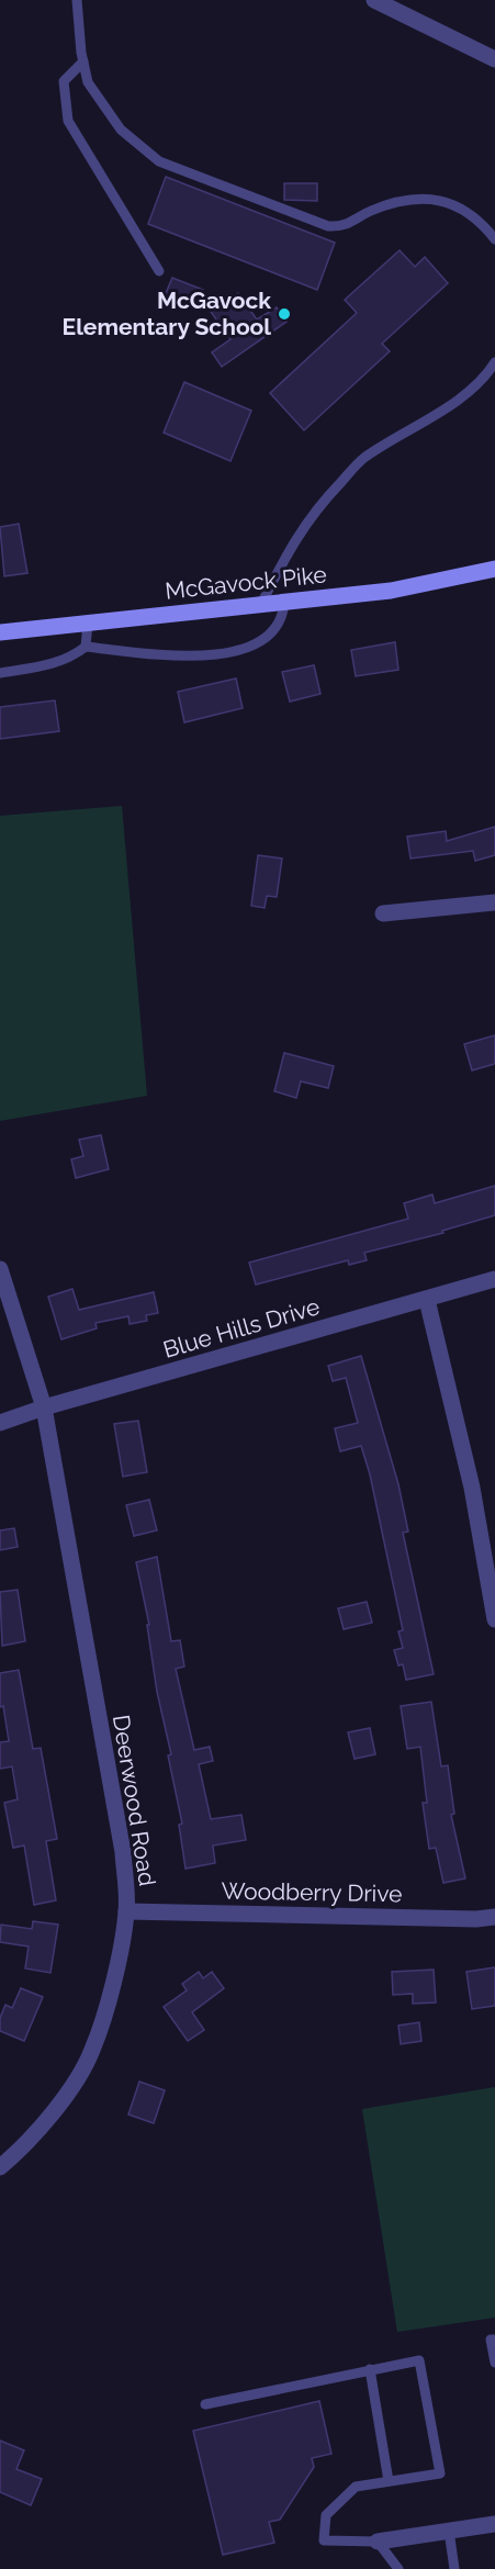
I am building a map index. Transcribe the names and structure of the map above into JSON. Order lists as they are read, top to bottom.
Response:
{
  "streets": {
    "main road": ["McGavock Pike"],
    "street": ["Blue Hills Drive", "Deerwood Road", "Woodberry Drive"]
  },
  "crossings": [
    ["Blue Hills Drive", "Deerwood Road"],
    ["Deerwood Road", "Woodberry Drive"]
  ],
  "places": ["McGavock Elementary School"]
}
